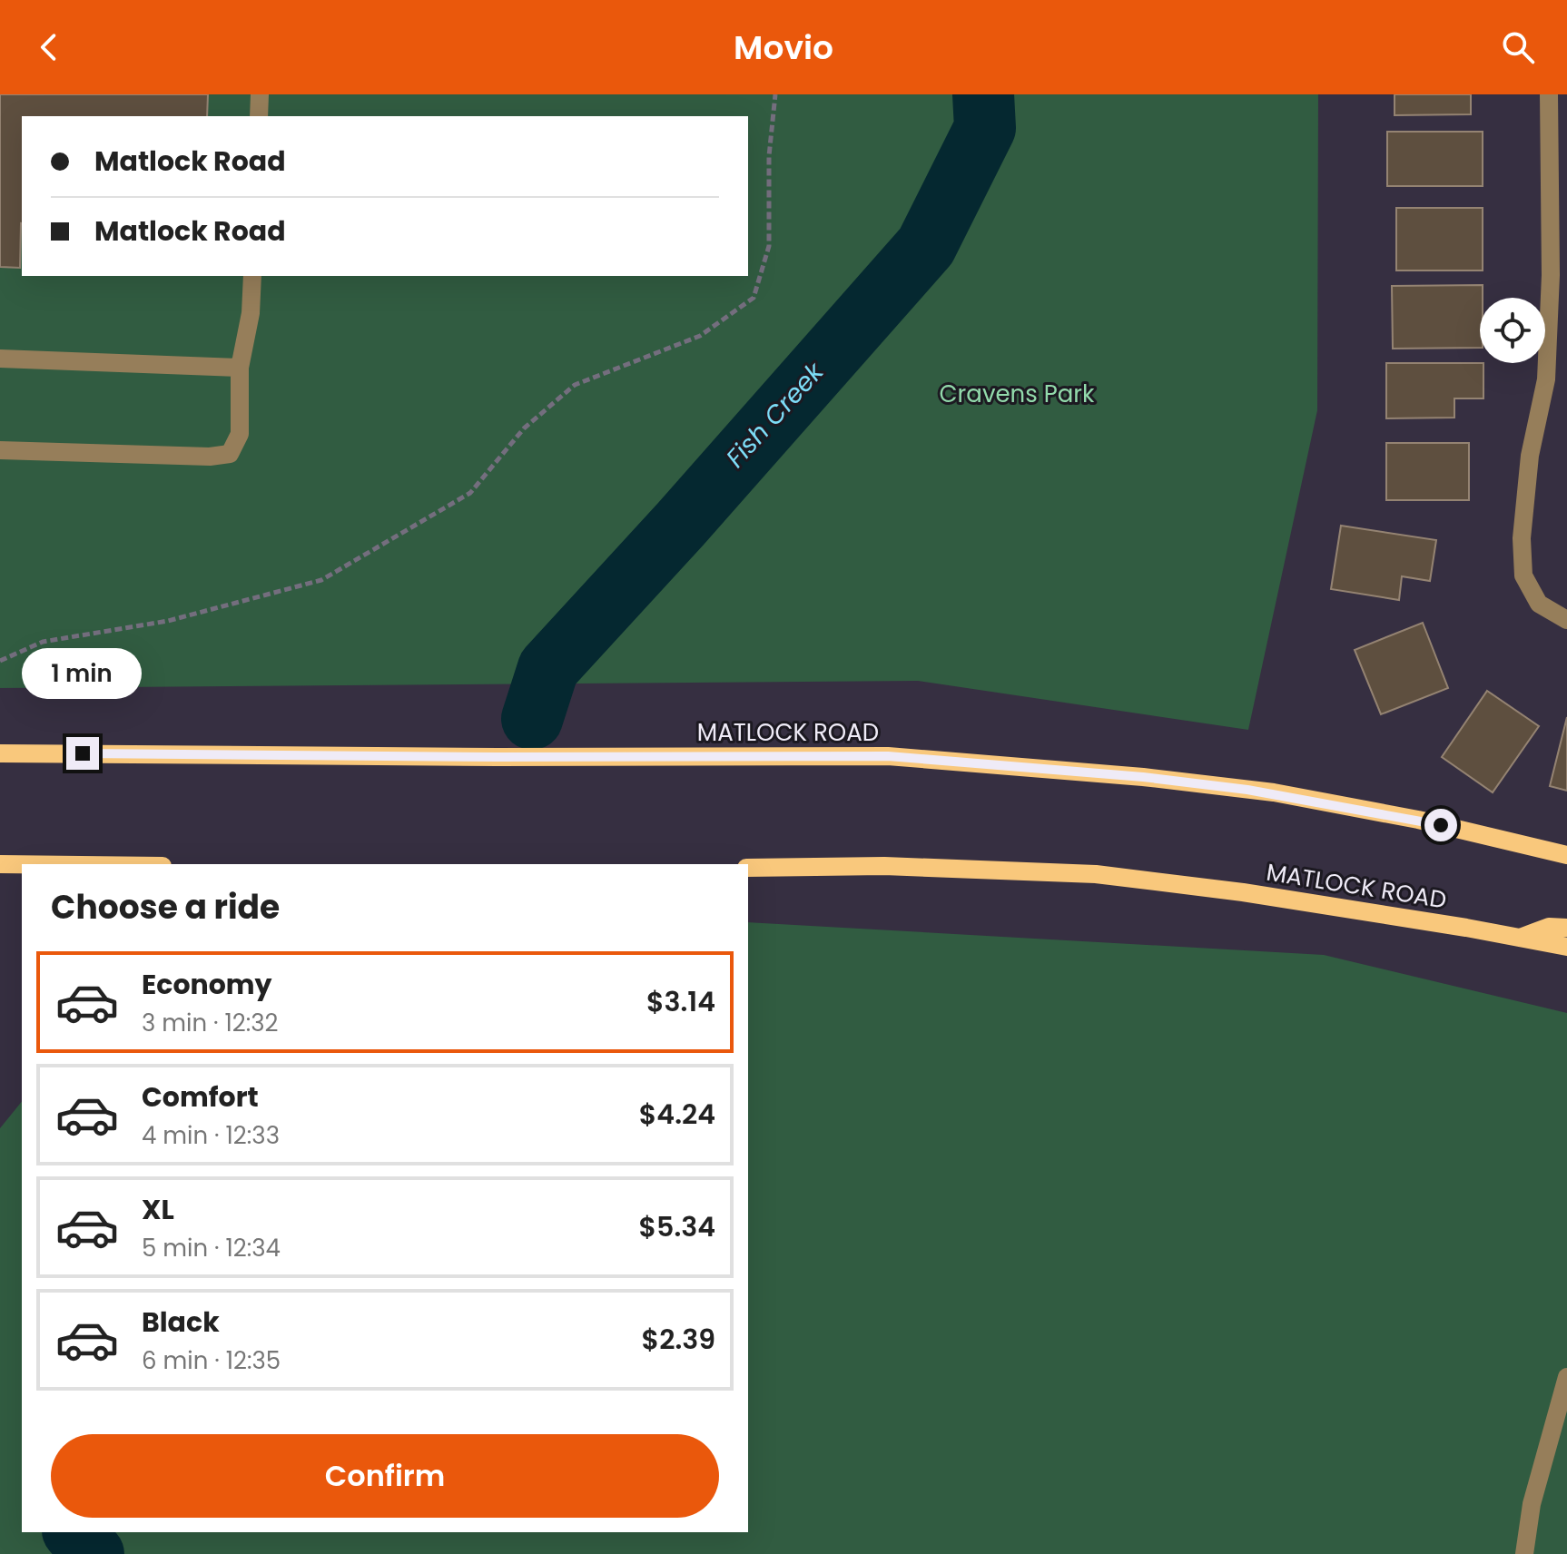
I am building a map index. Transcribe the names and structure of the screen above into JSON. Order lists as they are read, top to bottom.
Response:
{
  "streets": {
    "main road": ["MATLOCK ROAD"]
  },
  "water": ["Fish Creek"],
  "parks": ["Cravens Park"],
  "page": {
    "header": "Movio",
    "banner": ["Matlock Road", "Matlock Road"],
    "bubble": "1 min",
    "heading": "Choose a ride",
    "list": [
      {
        "name": "Economy",
        "note": "3 min · 12:32",
        "value": "$3.14"
      },
      {
        "name": "Comfort",
        "note": "4 min · 12:33",
        "value": "$4.24"
      },
      {
        "name": "XL",
        "note": "5 min · 12:34",
        "value": "$5.34"
      },
      {
        "name": "Black",
        "note": "6 min · 12:35",
        "value": "$2.39"
      }
    ],
    "buttons": "Confirm"
  }
}
